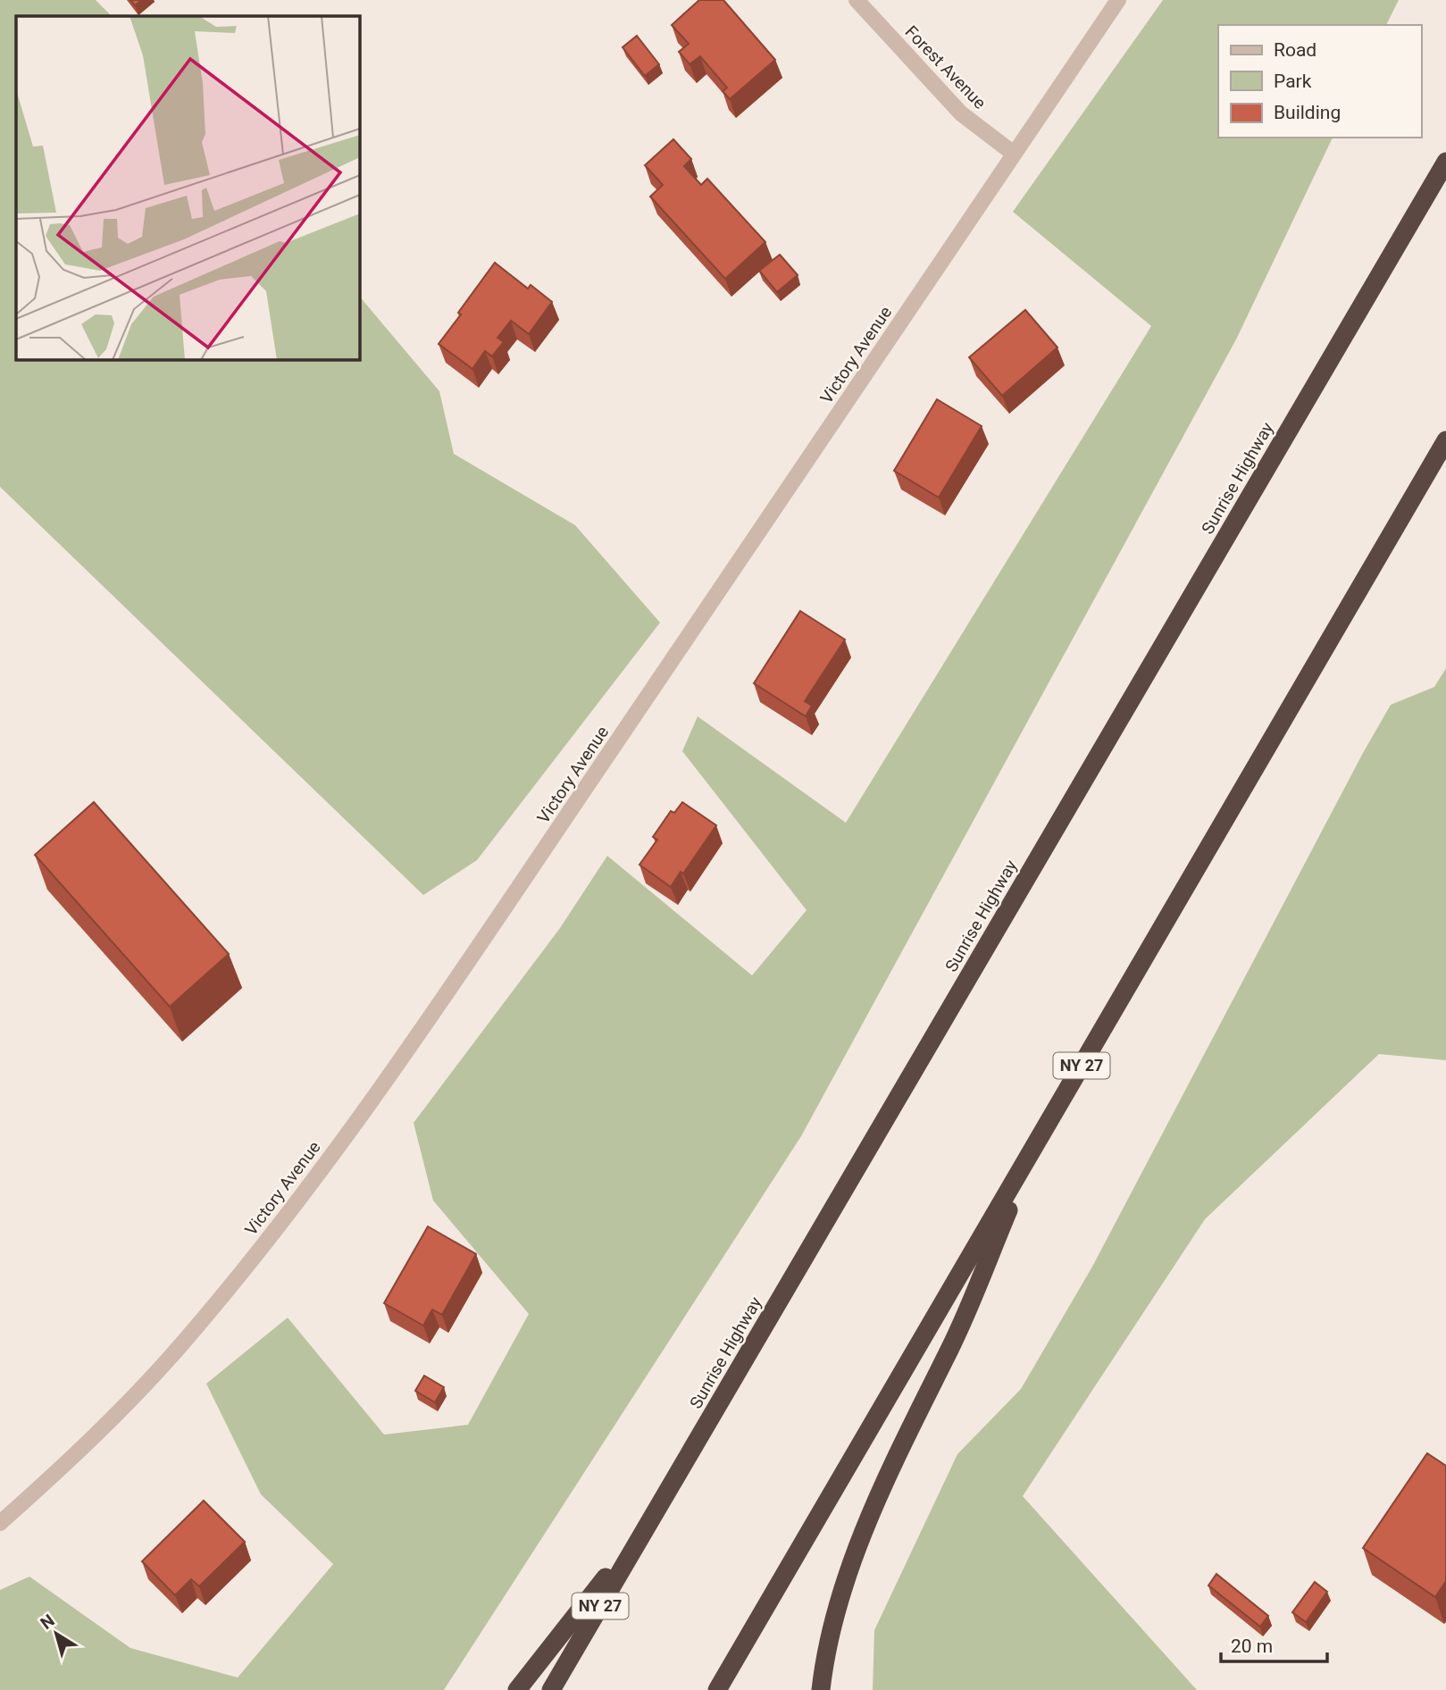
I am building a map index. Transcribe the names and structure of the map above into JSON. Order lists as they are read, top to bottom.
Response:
{
  "streets": {
    "highway": ["Sunrise Highway", "NY 27"],
    "street": ["Forest Avenue", "Victory Avenue"]
  },
  "crossings": [
    ["Forest Avenue", "Victory Avenue"]
  ],
  "legend": ["Road", "Park", "Building"],
  "scale_bar": "20 m",
  "north": "top left"
}
